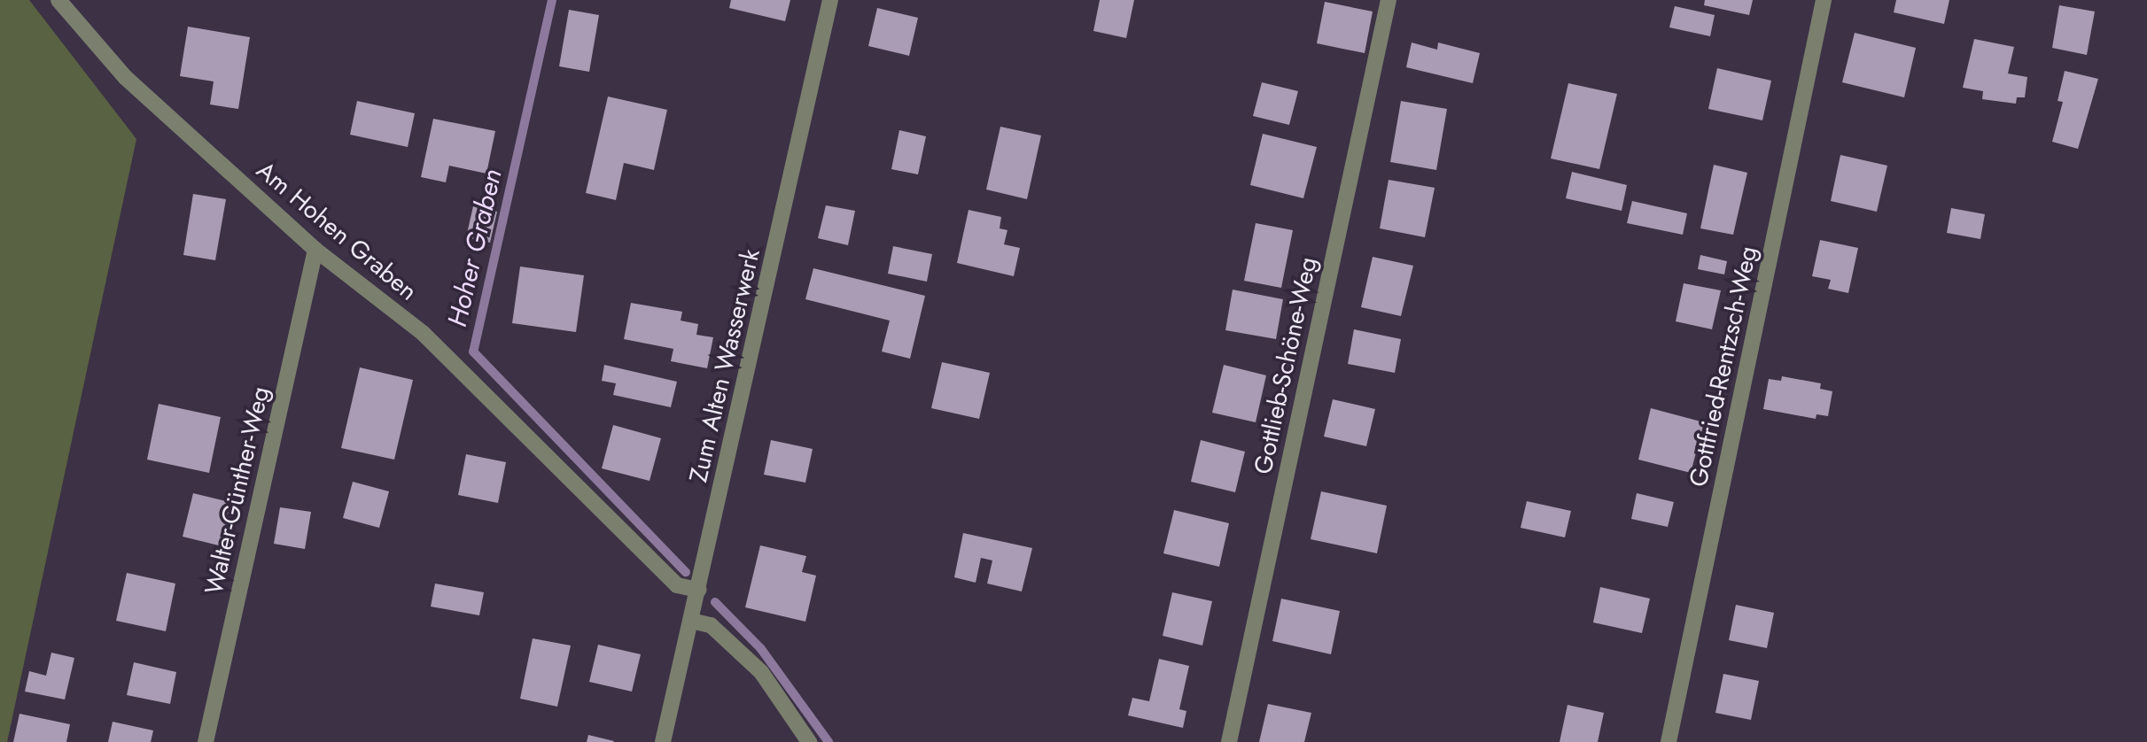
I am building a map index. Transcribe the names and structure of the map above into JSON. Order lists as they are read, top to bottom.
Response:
{
  "streets": {
    "street": [
      "Am Hohen Graben",
      "Zum Alten Wasserwerk",
      "Gottlieb-Schöne-Weg",
      "Gottfried-Rentzsch-Weg",
      "Walter-Günther-Weg"
    ]
  },
  "crossings": [
    ["Am Hohen Graben", "Zum Alten Wasserwerk"],
    ["Am Hohen Graben", "Walter-Günther-Weg"]
  ],
  "water": ["Hoher Graben"]
}
